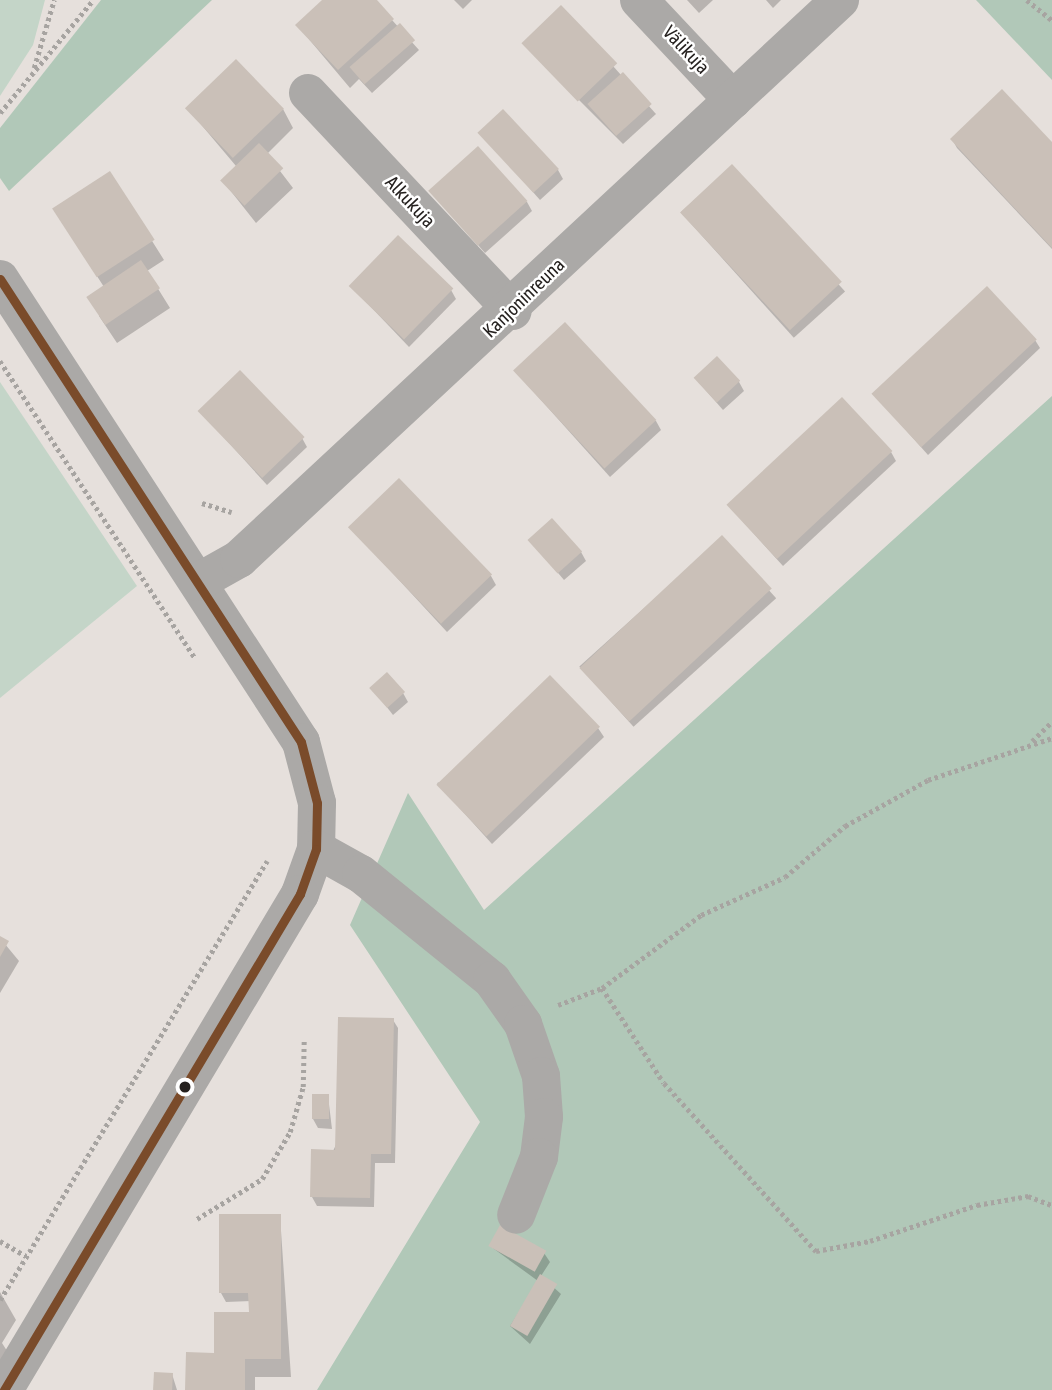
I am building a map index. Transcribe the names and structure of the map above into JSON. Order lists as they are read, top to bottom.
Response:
{
  "streets": {
    "street": ["Välikuja", "Alkukuja", "Kanjoninreuna"]
  },
  "crossings": [
    ["Välikuja", "Kanjoninreuna"],
    ["Alkukuja", "Kanjoninreuna"]
  ]
}
